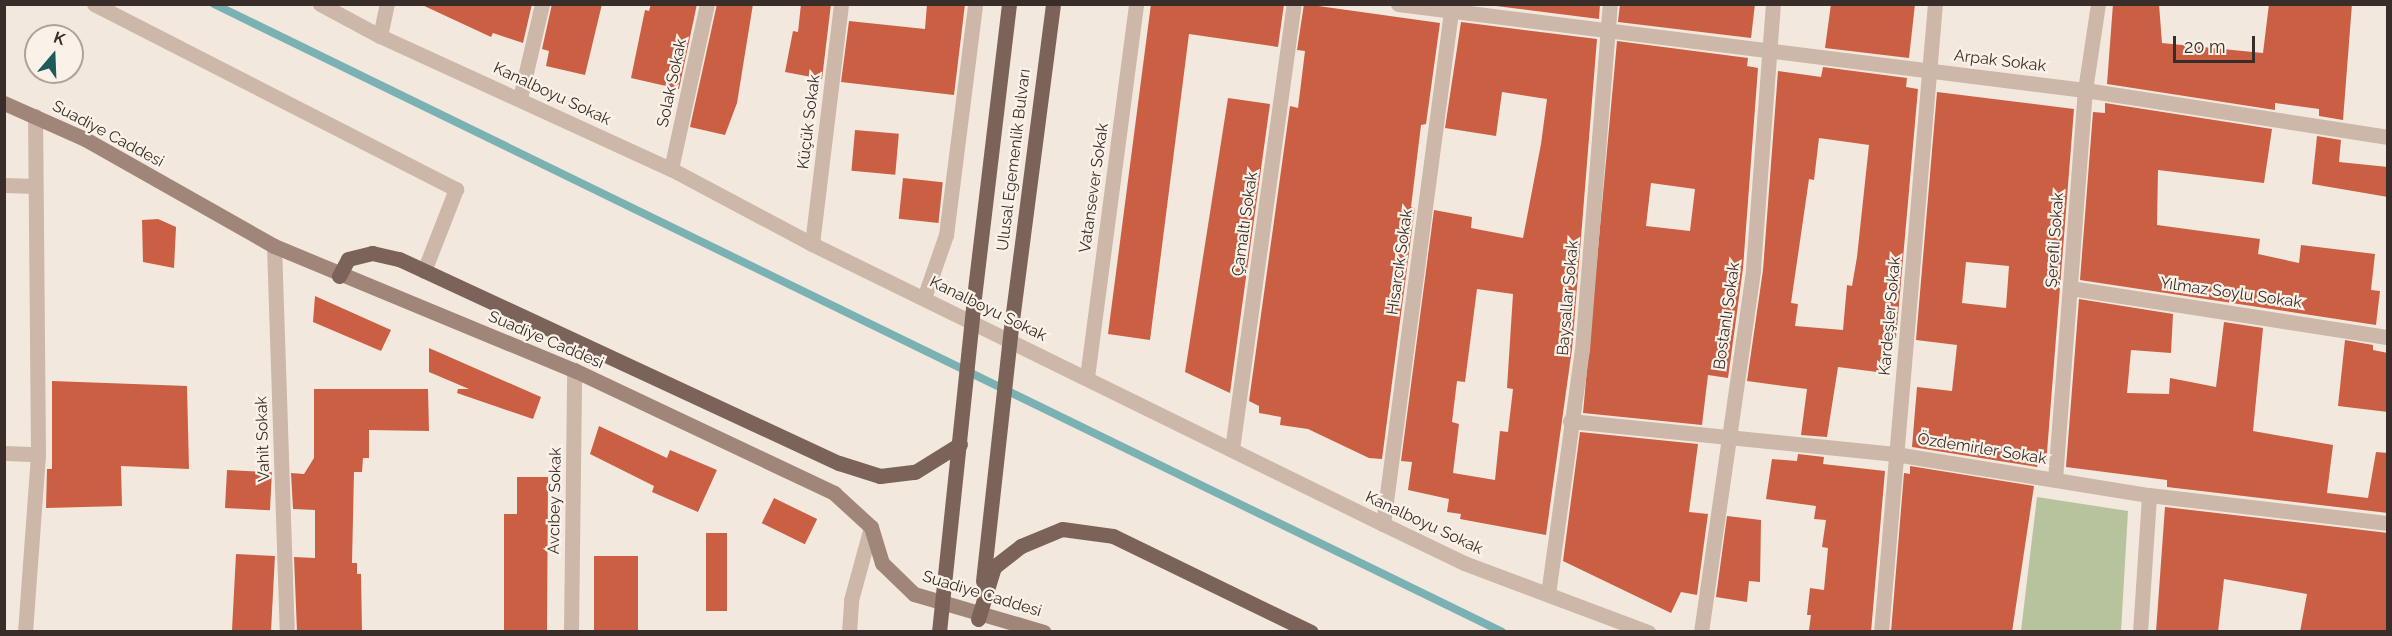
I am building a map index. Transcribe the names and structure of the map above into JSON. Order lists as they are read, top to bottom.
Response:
{
  "streets": {
    "main road": ["Suadiye Caddesi", "Ulusal Egemenlik Bulvarı"],
    "street": [
      "Arpak Sokak",
      "Solak Sokak",
      "Kanalboyu Sokak",
      "Küçük Sokak",
      "Vatansever Sokak",
      "Çamaltı Sokak",
      "Şerefli Sokak",
      "Hisarcık Sokak",
      "Yılmaz Soylu Sokak",
      "Baysallar Sokak",
      "Bostanlı Sokak",
      "Kardeşler Sokak",
      "Vahit Sokak",
      "Özdemirler Sokak",
      "Avcıbey Sokak"
    ]
  },
  "crossings": [
    ["Arpak Sokak", "Şerefli Sokak"],
    ["Arpak Sokak", "Hisarcık Sokak"],
    ["Arpak Sokak", "Baysallar Sokak"],
    ["Arpak Sokak", "Bostanlı Sokak"],
    ["Arpak Sokak", "Kardeşler Sokak"],
    ["Solak Sokak", "Kanalboyu Sokak"],
    ["Kanalboyu Sokak", "Küçük Sokak"],
    ["Kanalboyu Sokak", "Vatansever Sokak"],
    ["Kanalboyu Sokak", "Çamaltı Sokak"],
    ["Kanalboyu Sokak", "Hisarcık Sokak"],
    ["Kanalboyu Sokak", "Baysallar Sokak"],
    ["Suadiye Caddesi", "Vahit Sokak"],
    ["Suadiye Caddesi", "Avcıbey Sokak"],
    ["Şerefli Sokak", "Yılmaz Soylu Sokak"],
    ["Şerefli Sokak", "Özdemirler Sokak"],
    ["Baysallar Sokak", "Özdemirler Sokak"],
    ["Bostanlı Sokak", "Özdemirler Sokak"],
    ["Kardeşler Sokak", "Özdemirler Sokak"]
  ],
  "scale_bar": "20 m",
  "north": "top"
}
